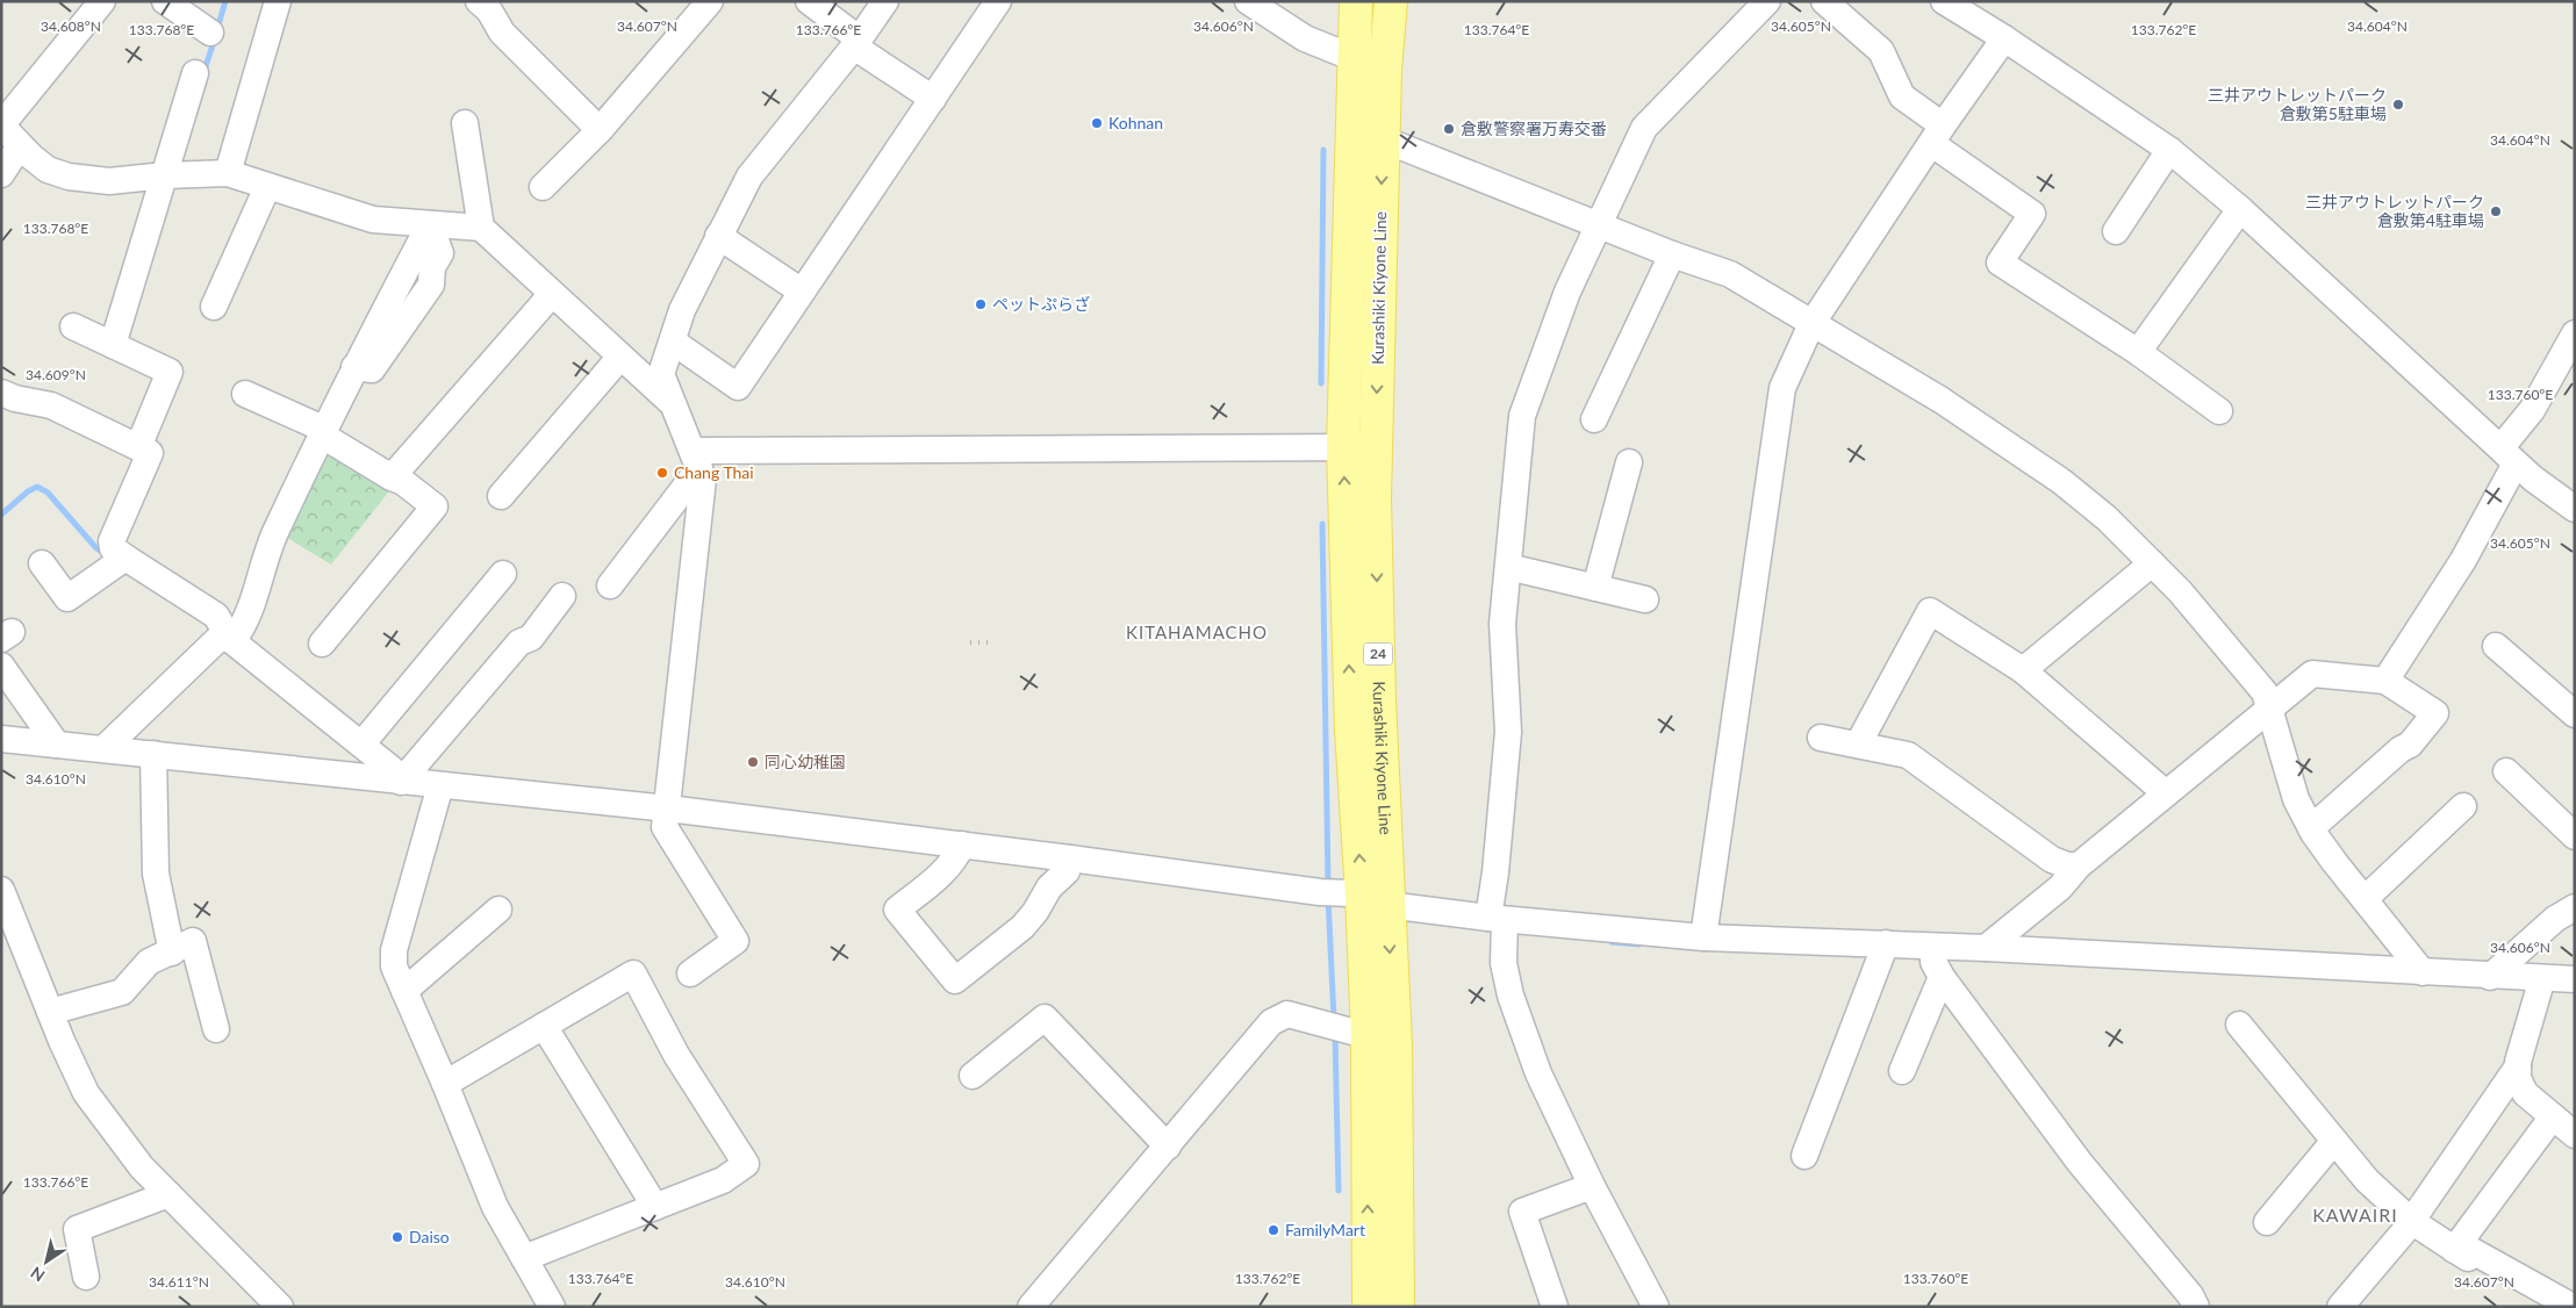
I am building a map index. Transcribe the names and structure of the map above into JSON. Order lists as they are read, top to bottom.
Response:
{
  "streets": {
    "main road": ["Kurashiki Kiyone Line", "24"]
  },
  "districts": ["KITAHAMACHO", "KAWAIRI"],
  "places": [
    "三井アウトレットパーク 倉敷第5駐車場",
    "Kohnan",
    "倉敷警察署万寿交番",
    "三井アウトレットパーク 倉敷第4駐車場",
    "ペットぷらざ",
    "Chang Thai",
    "同心幼稚園",
    "FamilyMart",
    "Daiso"
  ],
  "north": "bottom left",
  "coordinates": [
    "34.604°N",
    "34.608°N",
    "34.607°N",
    "34.606°N",
    "34.605°N",
    "133.768°E",
    "133.766°E",
    "133.764°E",
    "133.762°E",
    "34.609°N",
    "133.760°E",
    "34.610°N",
    "34.611°N"
  ]
}
